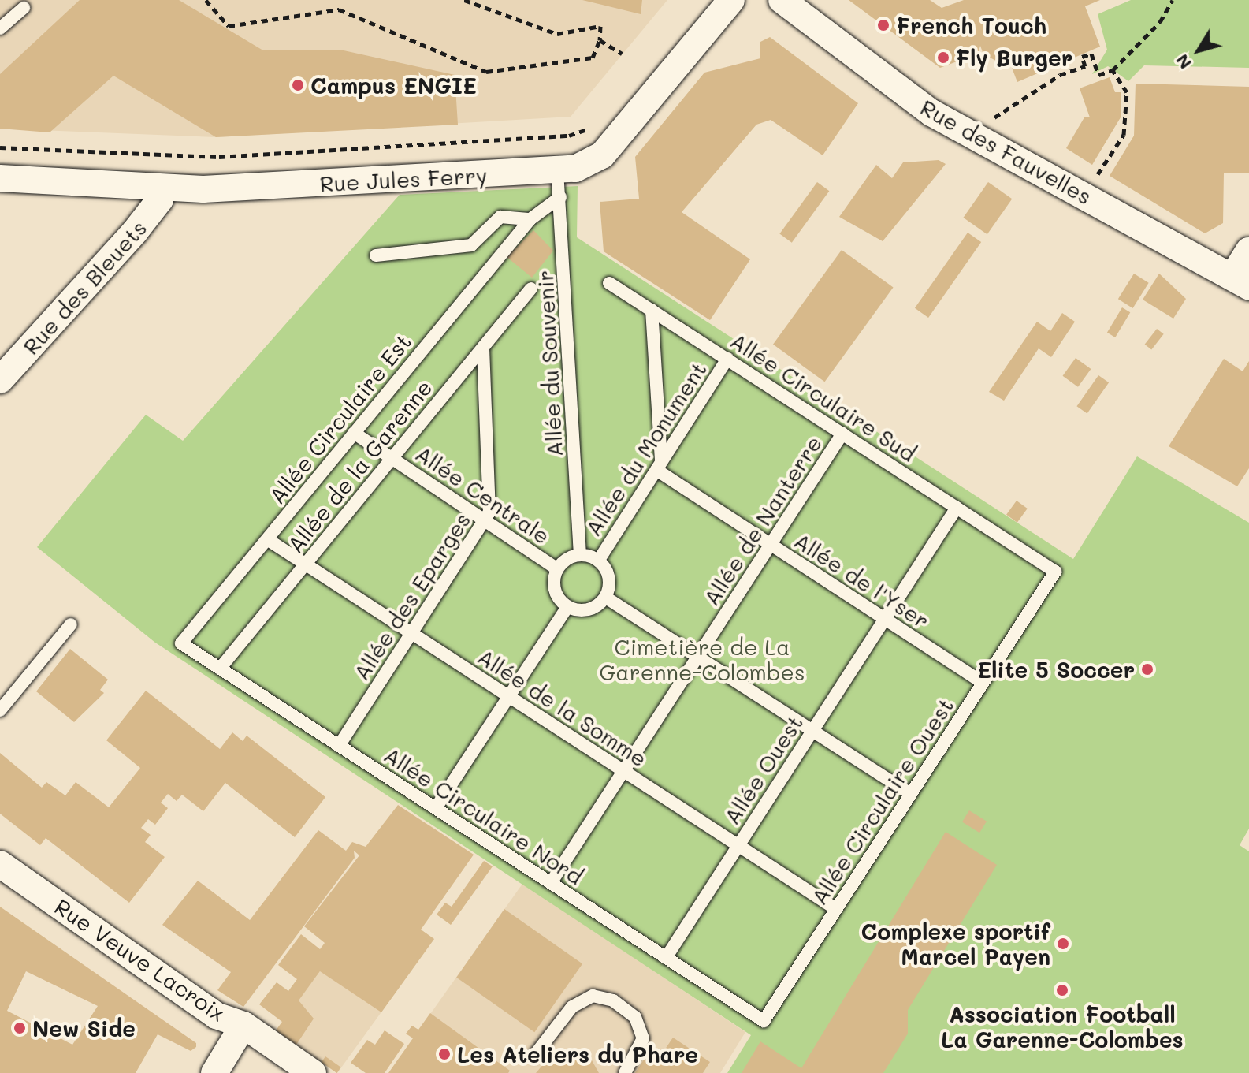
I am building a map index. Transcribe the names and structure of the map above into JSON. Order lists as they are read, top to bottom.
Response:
{
  "streets": {
    "street": [
      "Rue des Fauvelles",
      "Rue Jules Ferry",
      "Rue des Bleuets",
      "Rue Veuve Lacroix"
    ],
    "lane": [
      "Allée du Souvenir",
      "Allée Circulaire Sud",
      "Allée Circulaire Est",
      "Allée du Monument",
      "Allée de la Garenne",
      "Allée Centrale",
      "Allée de Nanterre",
      "Allée de l'Yser",
      "Allée des Eparges",
      "Allée de la Somme",
      "Allée Ouest",
      "Allée Circulaire Ouest",
      "Allée Circulaire Nord"
    ]
  },
  "crossings": [
    ["Rue Jules Ferry", "Rue des Bleuets"],
    ["Rue Jules Ferry", "Allée du Souvenir"],
    ["Allée du Souvenir", "Allée Circulaire Est"],
    ["Allée du Souvenir", "Allée du Monument"],
    ["Allée du Souvenir", "Allée Centrale"],
    ["Allée Circulaire Sud", "Allée du Monument"],
    ["Allée Circulaire Sud", "Allée de Nanterre"],
    ["Allée Circulaire Sud", "Allée Ouest"],
    ["Allée Circulaire Sud", "Allée Circulaire Ouest"],
    ["Allée Circulaire Est", "Allée Centrale"],
    ["Allée Circulaire Est", "Allée de la Somme"],
    ["Allée Circulaire Est", "Allée Circulaire Nord"],
    ["Allée du Monument", "Allée Centrale"],
    ["Allée du Monument", "Allée de l'Yser"],
    ["Allée de la Garenne", "Allée Centrale"],
    ["Allée de la Garenne", "Allée des Eparges"],
    ["Allée de la Garenne", "Allée de la Somme"],
    ["Allée de la Garenne", "Allée Circulaire Nord"],
    ["Allée Centrale", "Allée des Eparges"],
    ["Allée de Nanterre", "Allée de l'Yser"],
    ["Allée de Nanterre", "Allée de la Somme"],
    ["Allée de Nanterre", "Allée Circulaire Nord"],
    ["Allée de l'Yser", "Allée Ouest"],
    ["Allée de l'Yser", "Allée Circulaire Ouest"],
    ["Allée des Eparges", "Allée de la Somme"],
    ["Allée des Eparges", "Allée Circulaire Nord"],
    ["Allée de la Somme", "Allée Ouest"],
    ["Allée de la Somme", "Allée Circulaire Ouest"],
    ["Allée Ouest", "Allée Circulaire Nord"],
    ["Allée Circulaire Ouest", "Allée Circulaire Nord"]
  ],
  "parks": ["Cimetière de La Garenne-Colombes"],
  "places": [
    "French Touch",
    "Fly Burger",
    "Campus ENGIE",
    "Elite 5 Soccer",
    "Complexe sportif Marcel Payen",
    "Association Football La Garenne-Colombes",
    "New Side",
    "Les Ateliers du Phare"
  ],
  "north": "bottom left"
}
